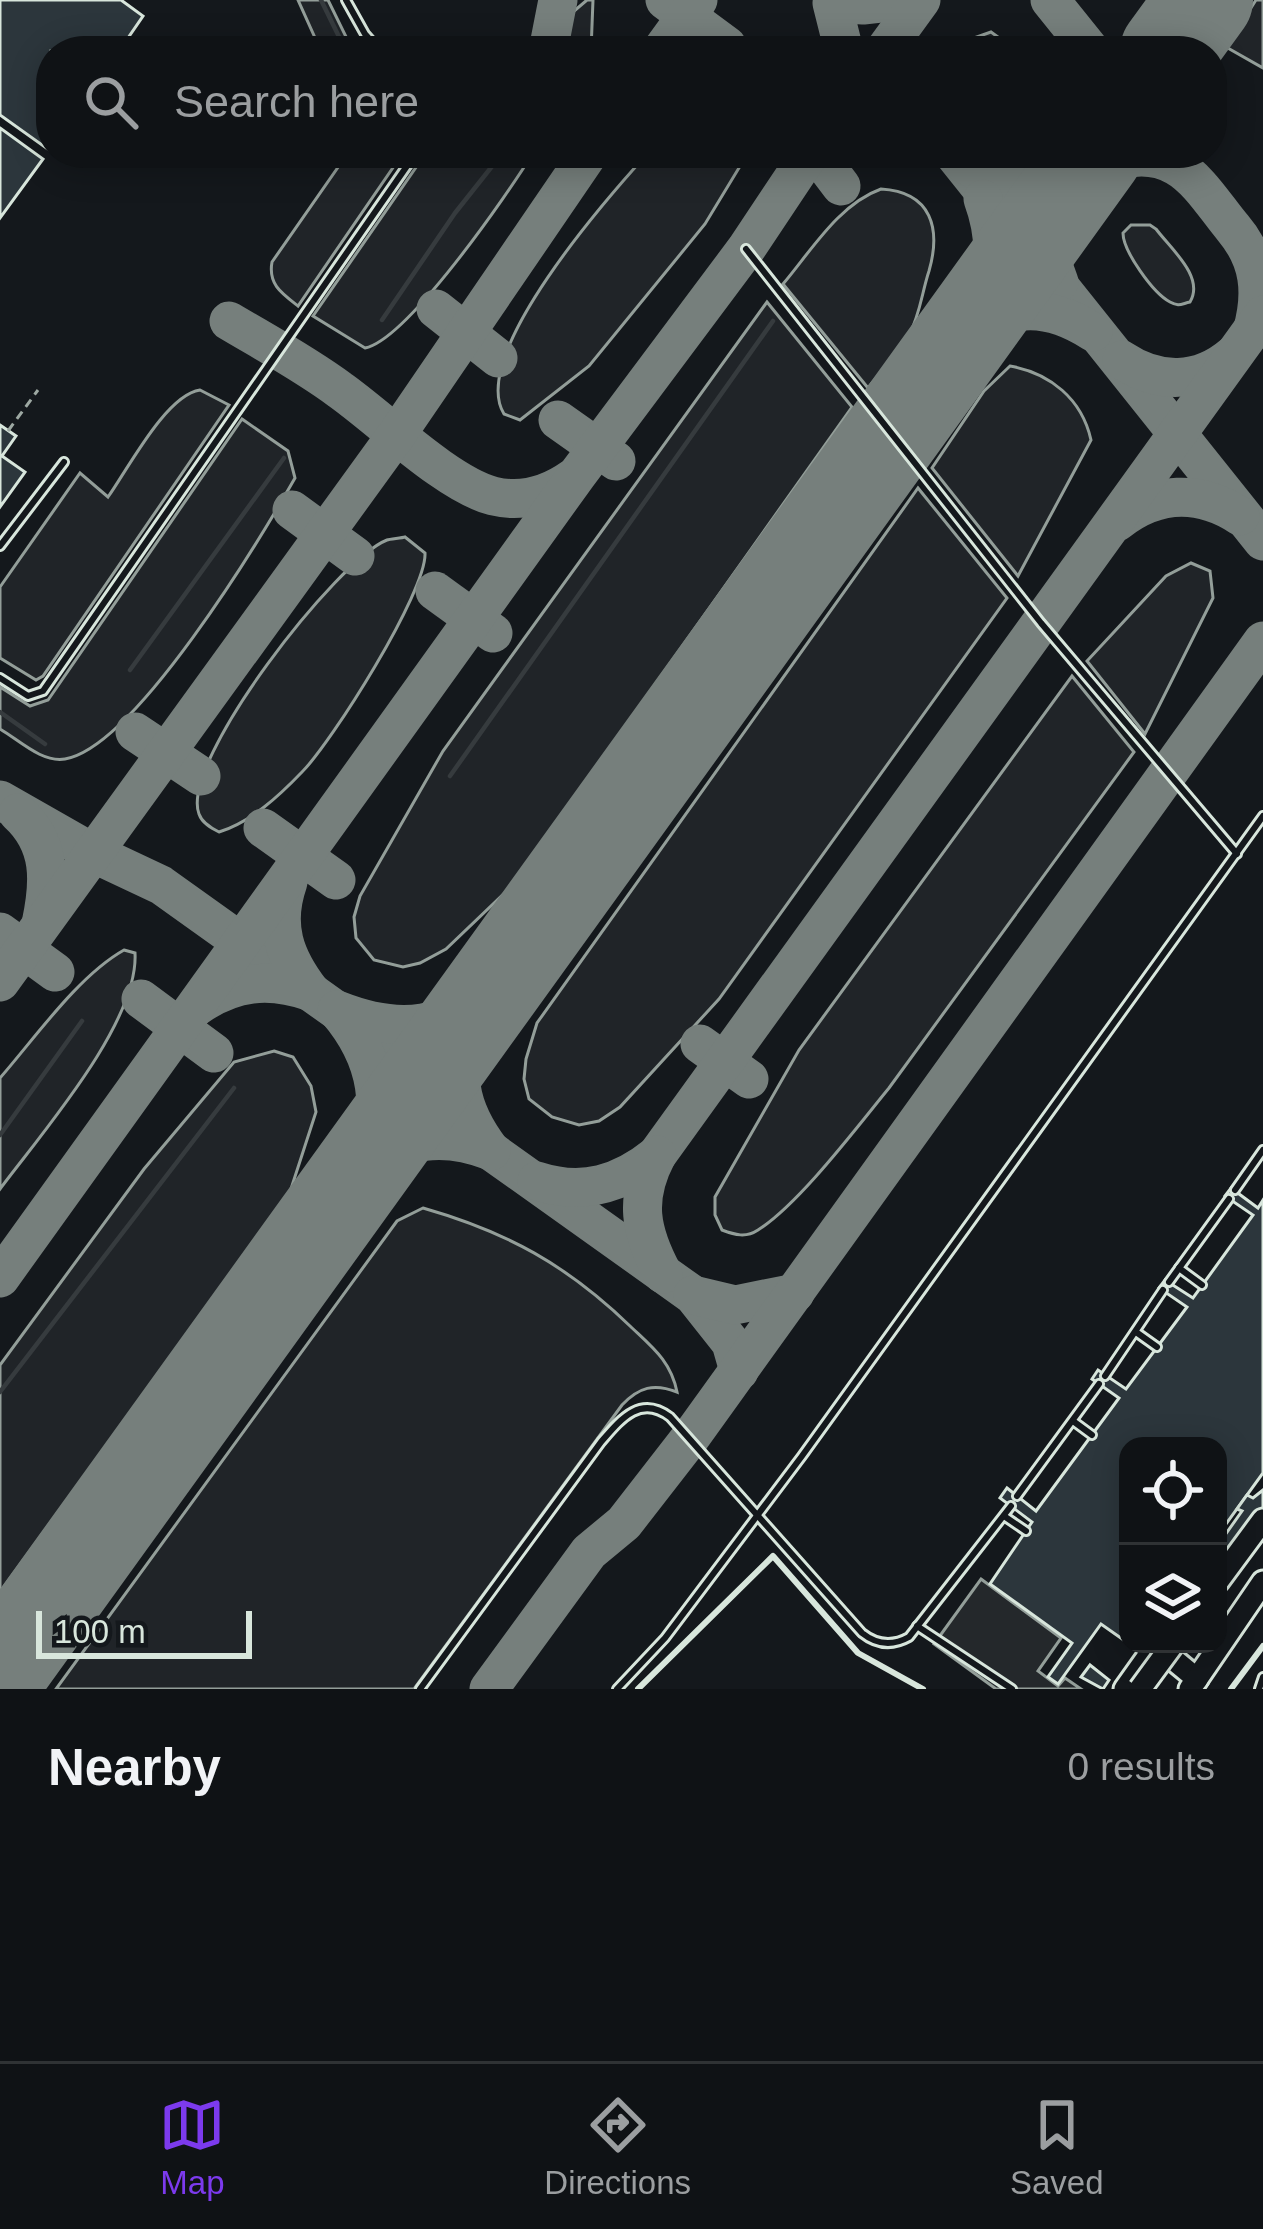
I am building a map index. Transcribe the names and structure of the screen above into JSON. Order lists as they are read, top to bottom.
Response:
{
  "scale_bar": "100 m",
  "page": {
    "search": "Search here",
    "scale": "100 m",
    "heading": ["Nearby", "0 results"],
    "nav": ["Map", "Directions", "Saved"]
  }
}
